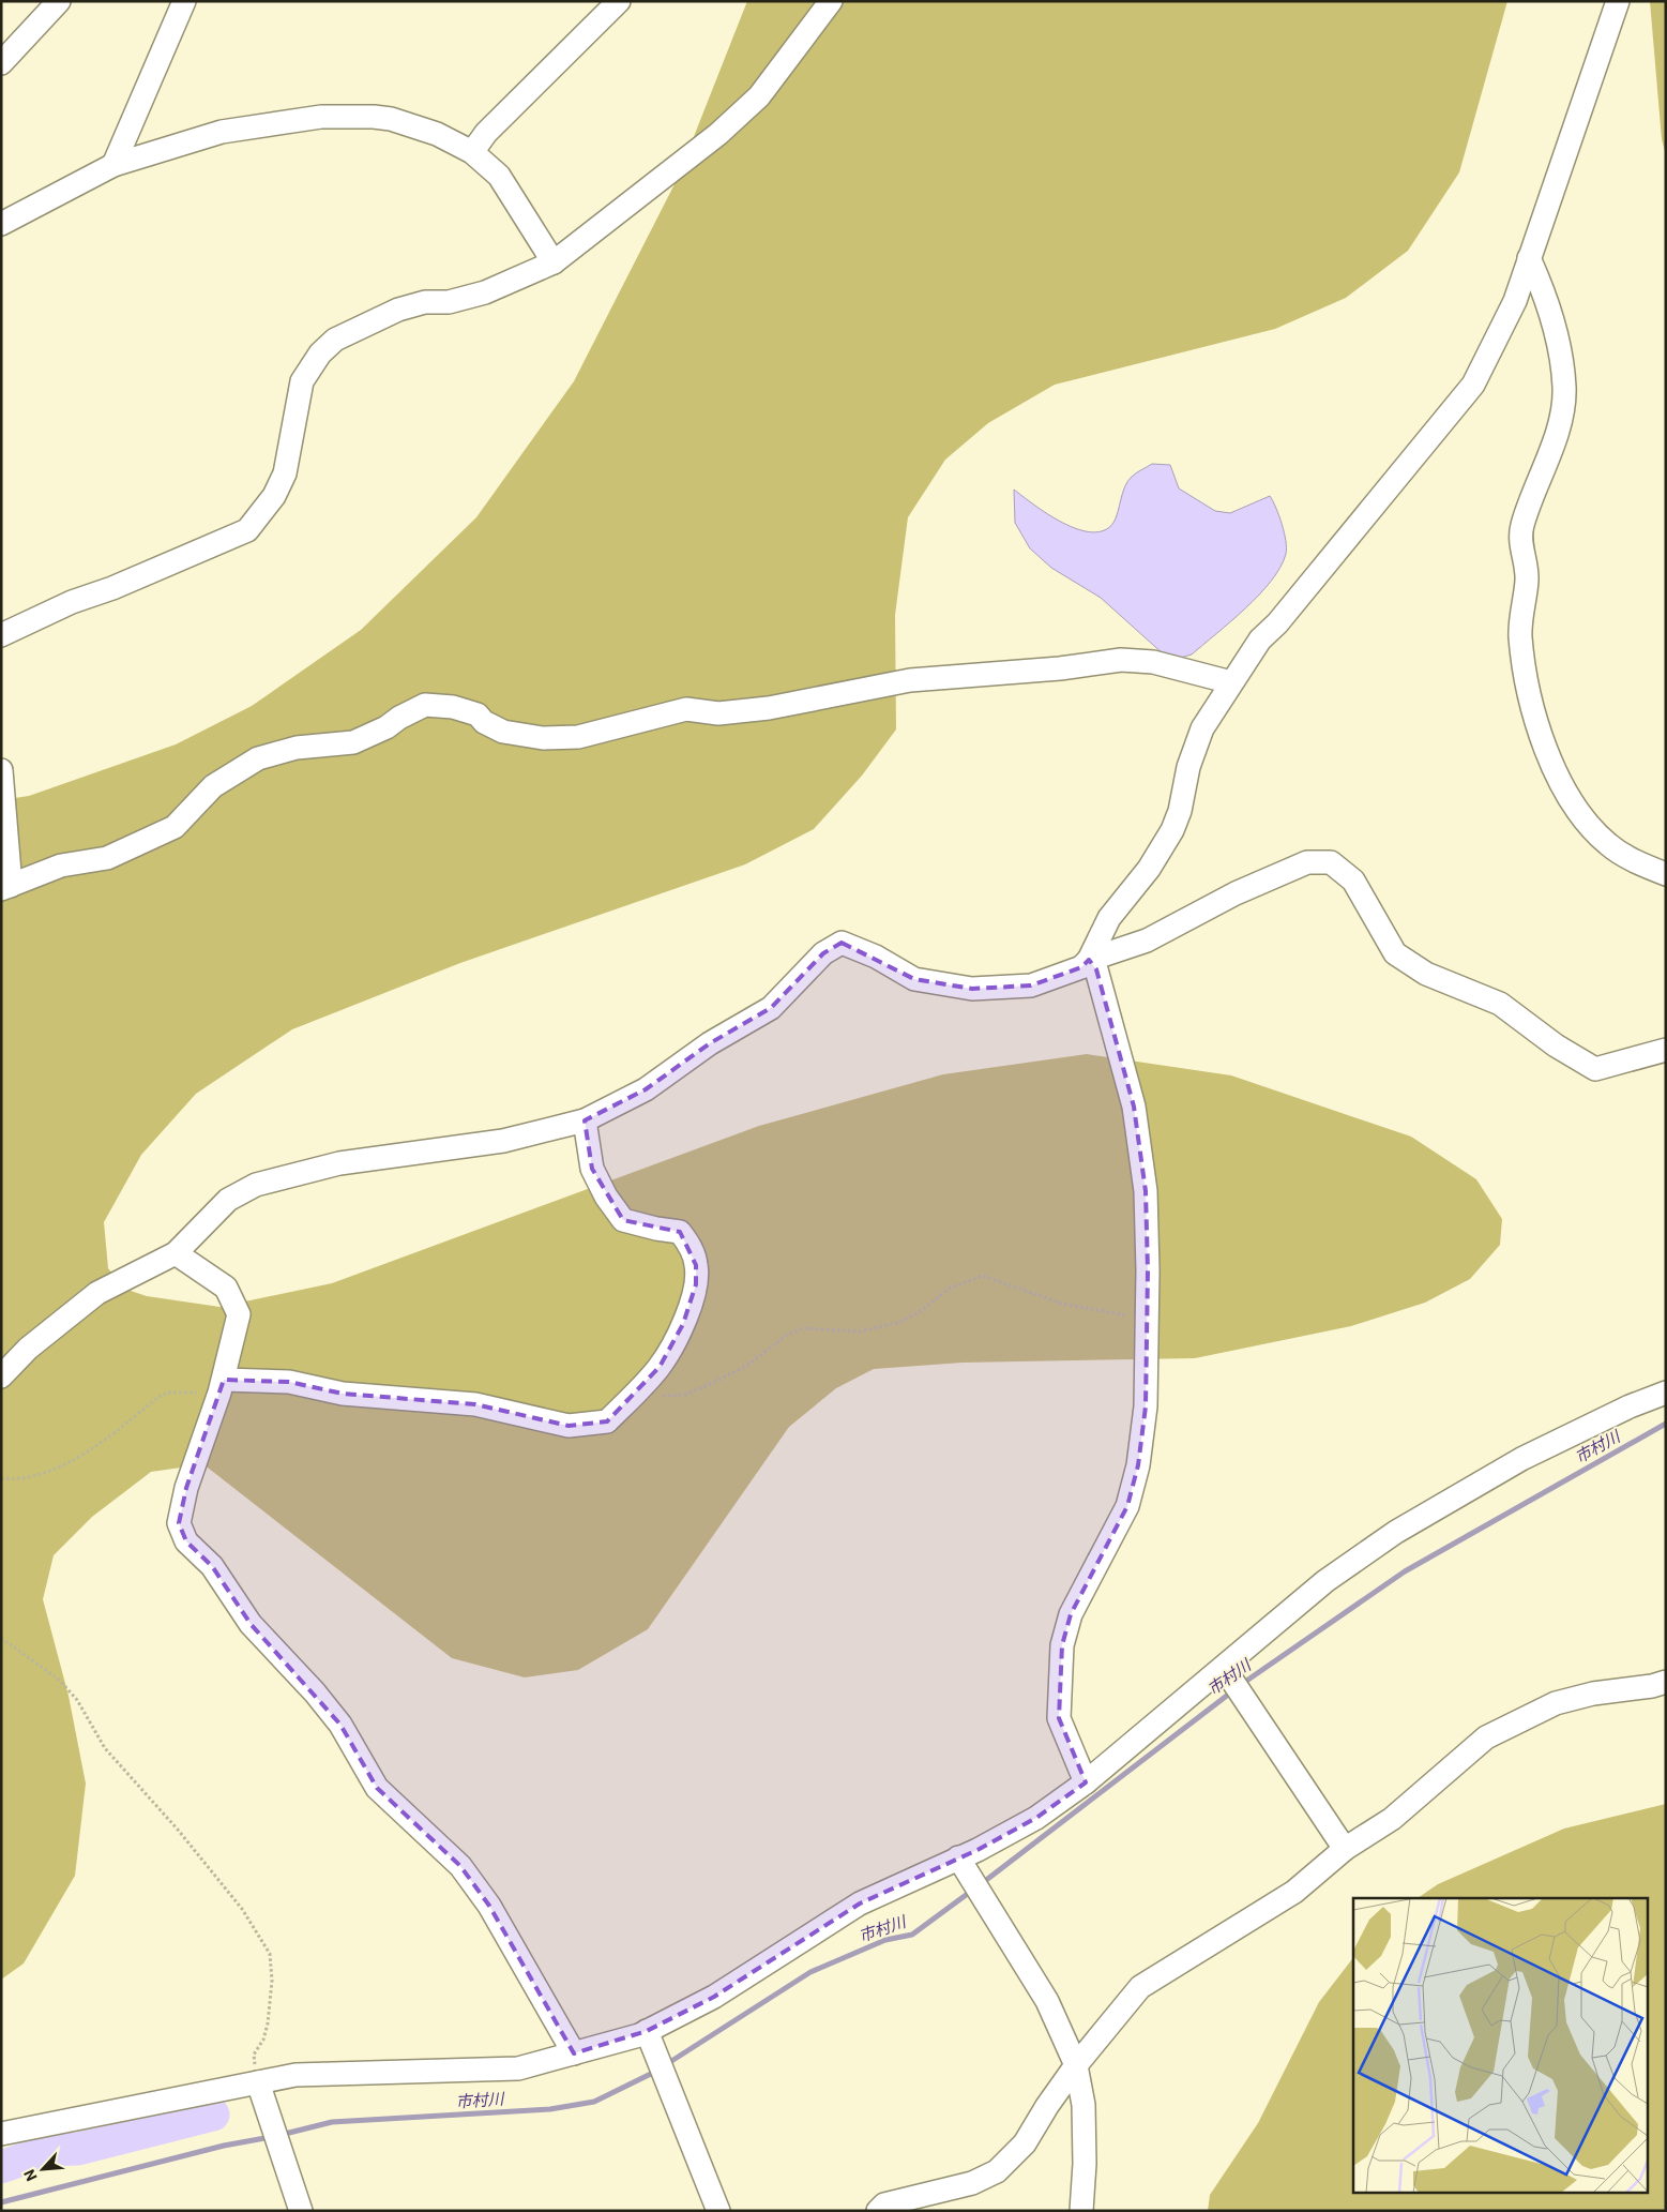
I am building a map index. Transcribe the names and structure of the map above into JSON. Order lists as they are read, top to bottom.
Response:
{
  "water": ["市村川"],
  "north": "bottom left"
}
